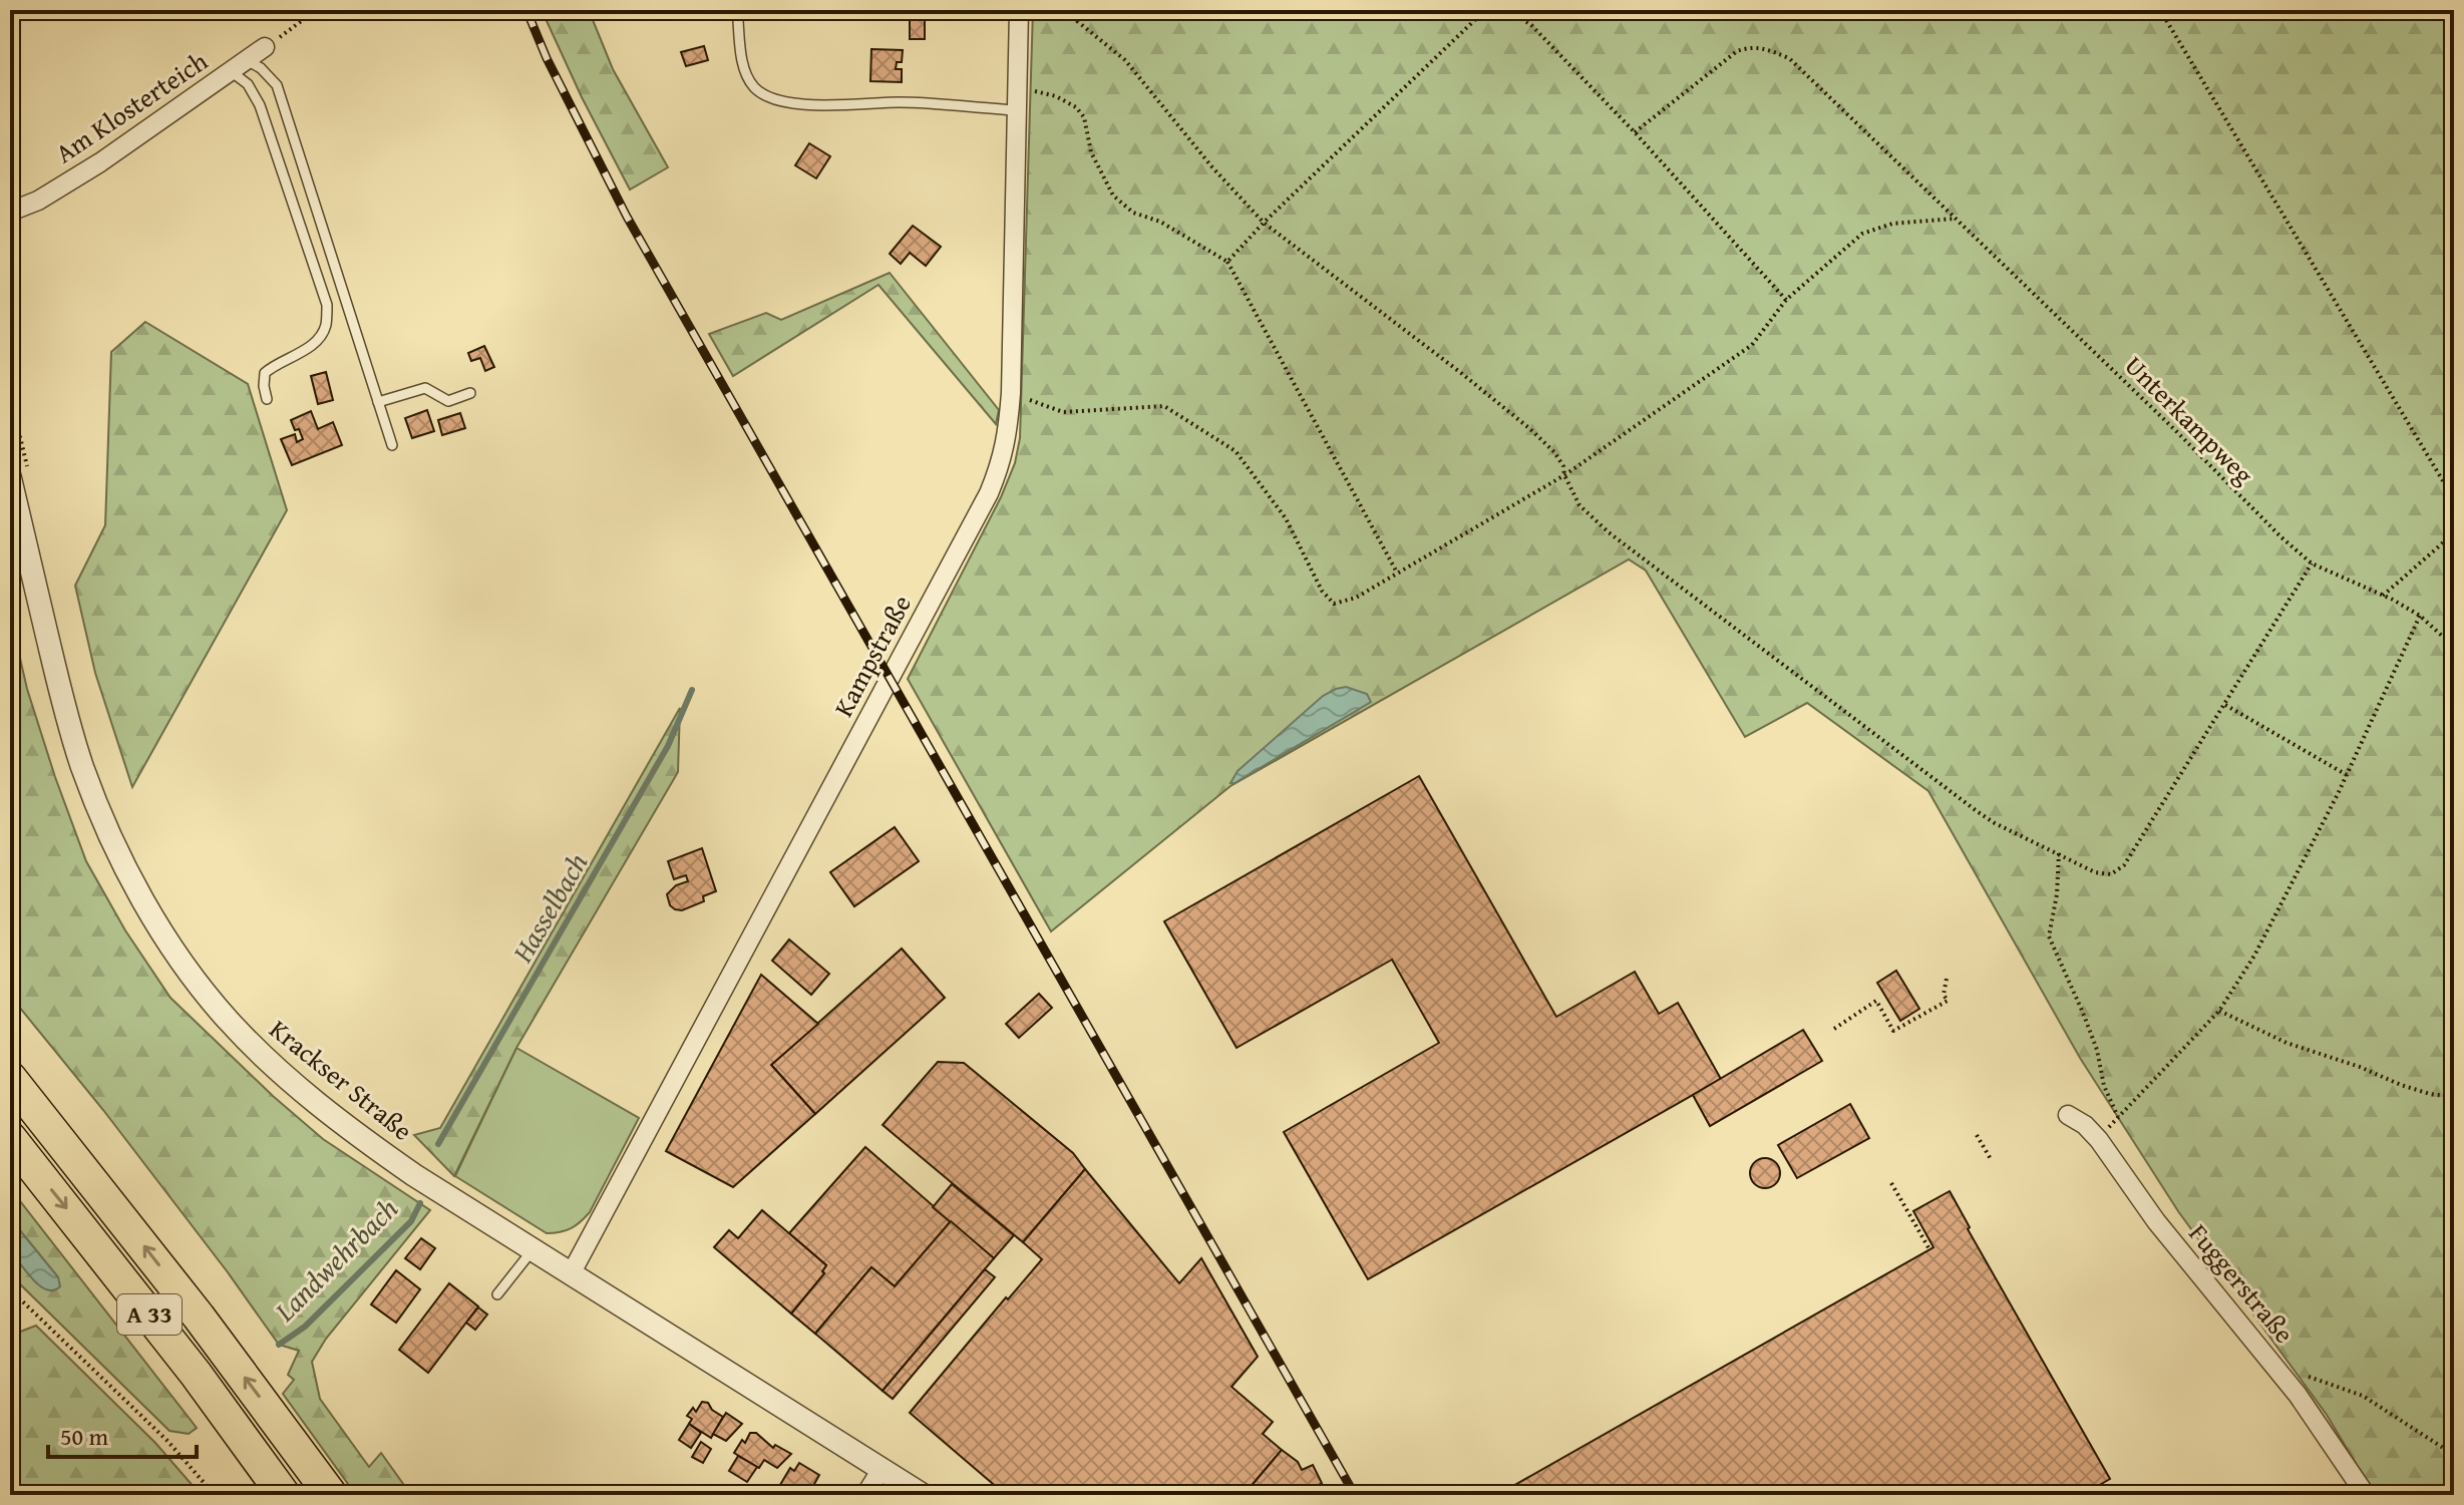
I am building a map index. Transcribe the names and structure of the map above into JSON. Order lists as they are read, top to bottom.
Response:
{
  "streets": {
    "highway": ["A 33"],
    "street": [
      "Am Klosterteich",
      "Kampstraße",
      "Krackser Straße",
      "Fuggerstraße"
    ],
    "path": ["Unterkampweg"]
  },
  "crossings": [
    ["Kampstraße", "Krackser Straße"]
  ],
  "water": ["Hasselbach", "Landwehrbach"],
  "scale_bar": "50 m"
}
